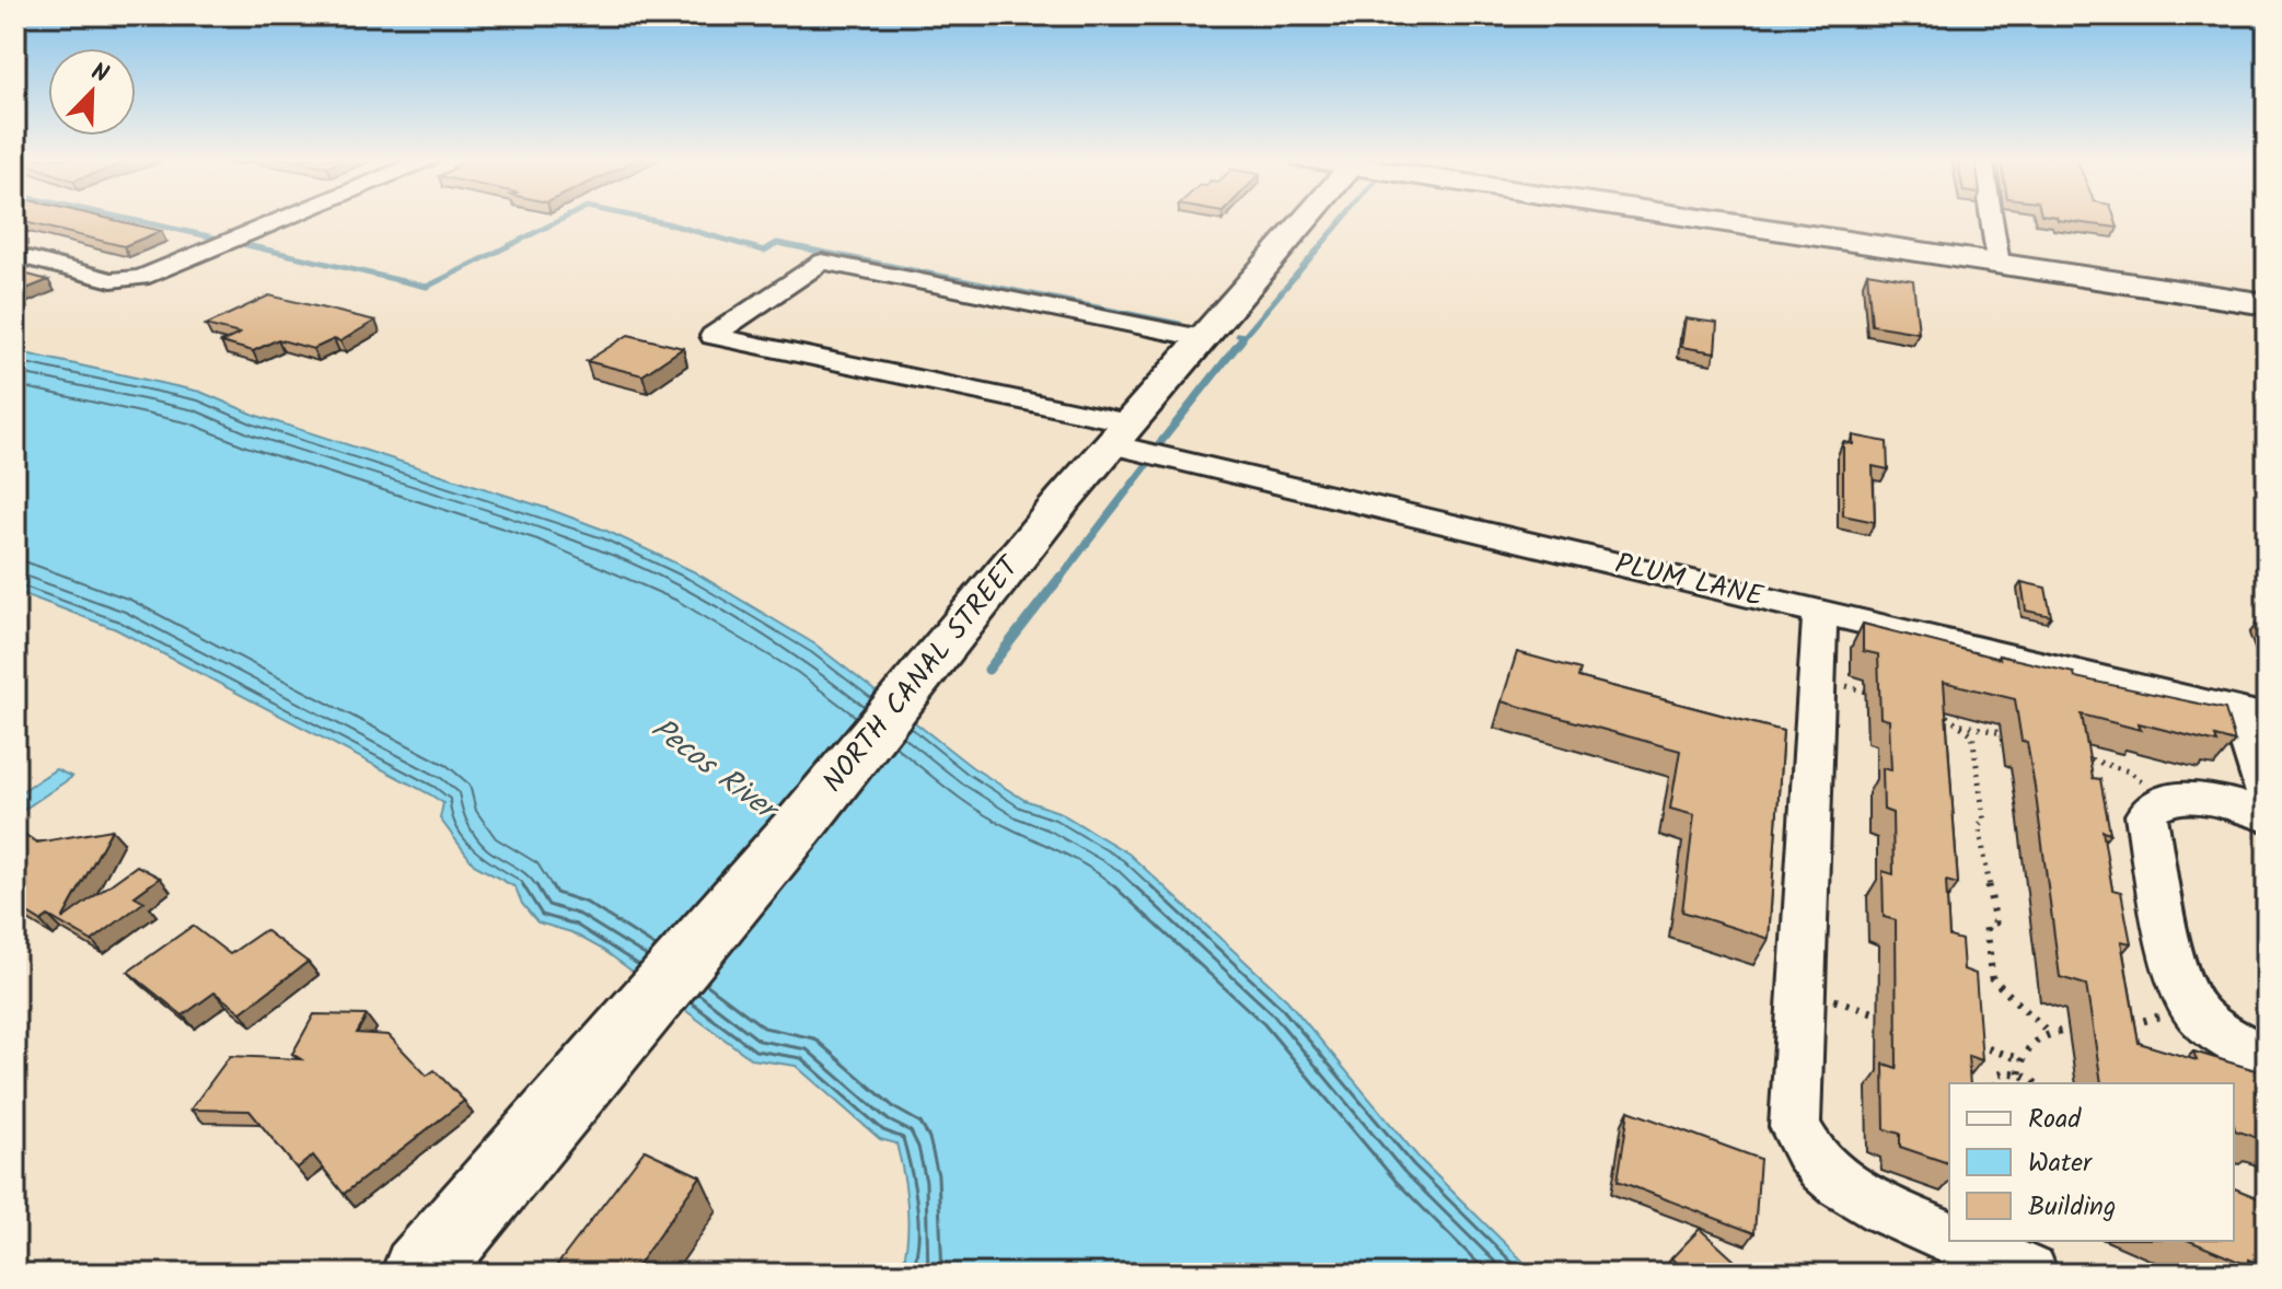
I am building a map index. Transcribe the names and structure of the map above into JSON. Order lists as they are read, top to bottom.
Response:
{
  "streets": {
    "main road": ["NORTH CANAL STREET"],
    "street": ["PLUM LANE"]
  },
  "crossings": [
    ["PLUM LANE", "NORTH CANAL STREET"]
  ],
  "water": ["Pecos River"],
  "legend": ["Road", "Water", "Building"],
  "north": "top right"
}
